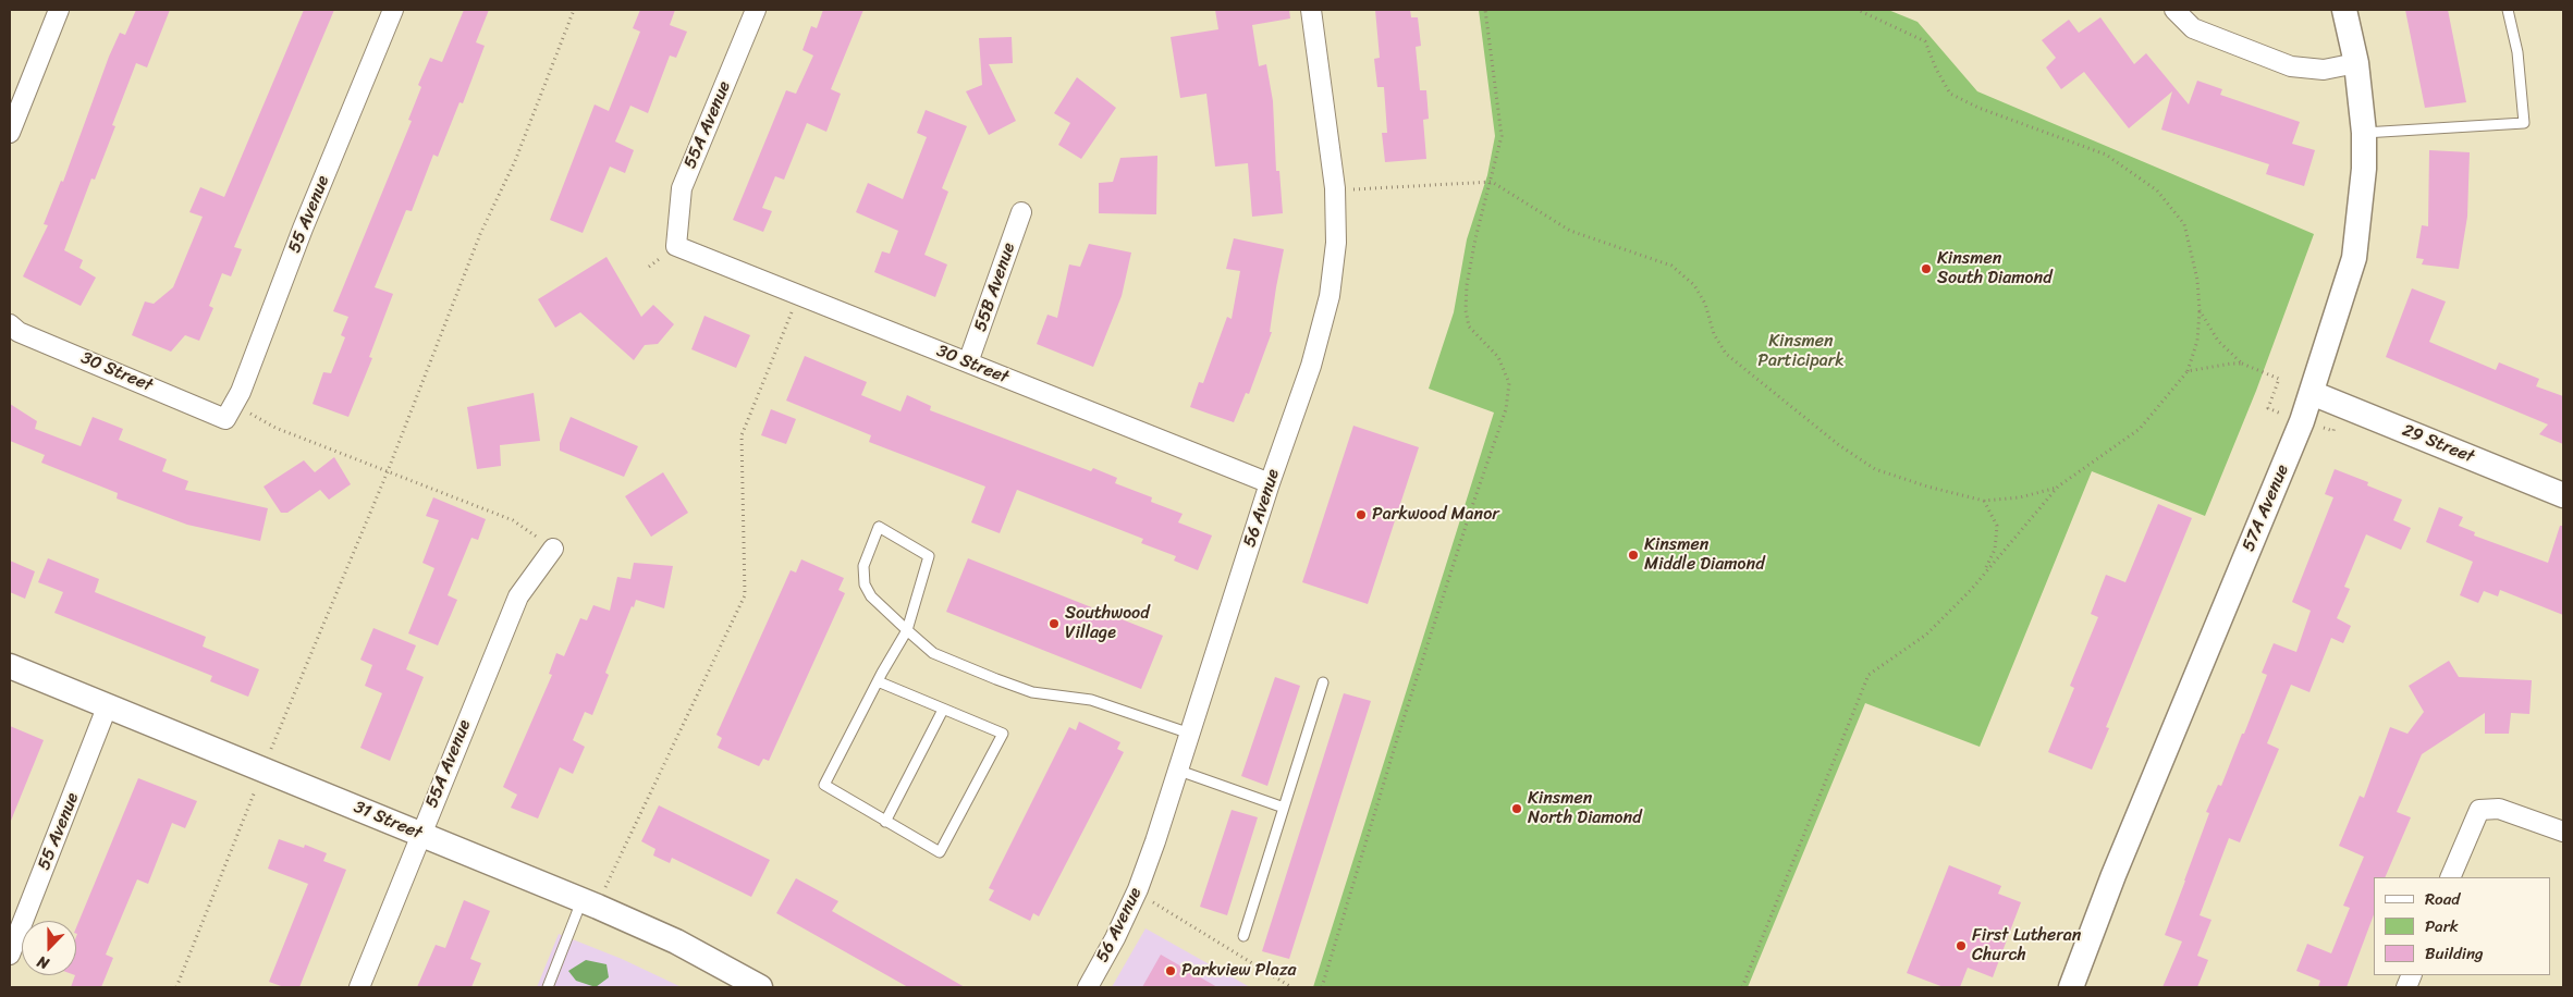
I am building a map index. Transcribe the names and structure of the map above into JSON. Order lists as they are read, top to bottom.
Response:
{
  "streets": {
    "street": [
      "55A Avenue",
      "55 Avenue",
      "55B Avenue",
      "30 Street",
      "29 Street",
      "56 Avenue",
      "57A Avenue",
      "31 Street"
    ]
  },
  "crossings": [
    ["55A Avenue", "30 Street"],
    ["55A Avenue", "31 Street"],
    ["55 Avenue", "30 Street"],
    ["55 Avenue", "31 Street"],
    ["55B Avenue", "30 Street"],
    ["30 Street", "56 Avenue"],
    ["29 Street", "57A Avenue"]
  ],
  "parks": ["Kinsmen Participark"],
  "places": [
    "Kinsmen South Diamond",
    "Parkwood Manor",
    "Kinsmen Middle Diamond",
    "Southwood Village",
    "Kinsmen North Diamond",
    "First Lutheran Church",
    "Parkview Plaza"
  ],
  "legend": ["Road", "Park", "Building"],
  "north": "bottom"
}
